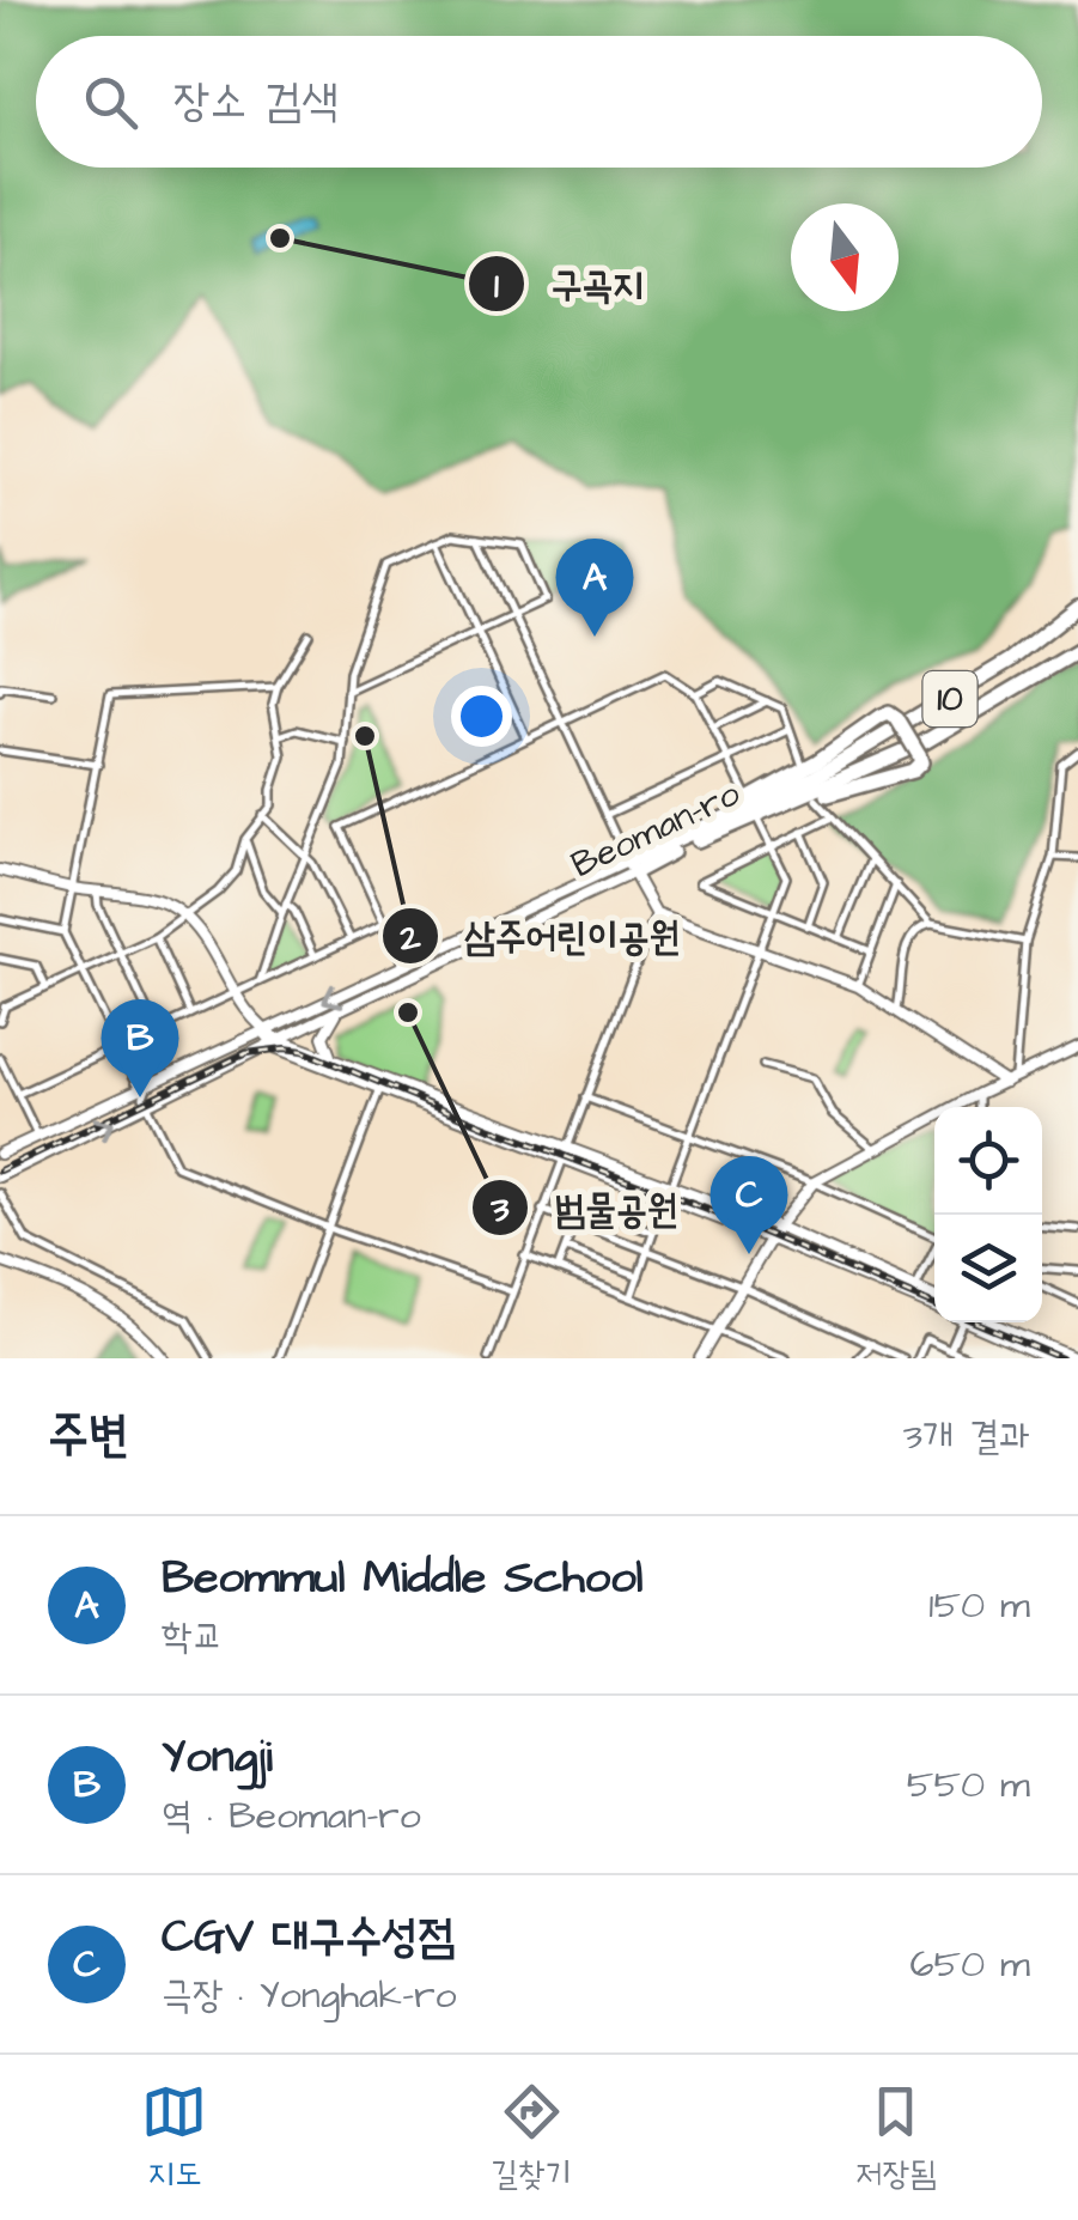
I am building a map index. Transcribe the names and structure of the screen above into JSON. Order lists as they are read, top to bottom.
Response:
{
  "streets": {
    "highway": ["10", "Beoman-ro"]
  },
  "crossings": [
    ["10", "Beoman-ro"]
  ],
  "places": ["구곡지", "삼주어린이공원", "범물공원"],
  "north": "bottom",
  "page": {
    "search": "장소 검색",
    "pins": ["A", "B", "C"],
    "heading": ["주변", "3개 결과"],
    "list": [
      {
        "mark": "A",
        "name": "Beommul Middle School",
        "note": "학교",
        "value": "150 m"
      },
      {
        "mark": "B",
        "name": "Yongji",
        "note": "역 · Beoman-ro",
        "value": "550 m"
      },
      {
        "mark": "C",
        "name": "CGV 대구수성점",
        "note": "극장 · Yonghak-ro",
        "value": "650 m"
      }
    ],
    "nav": ["지도", "길찾기", "저장됨"]
  }
}
